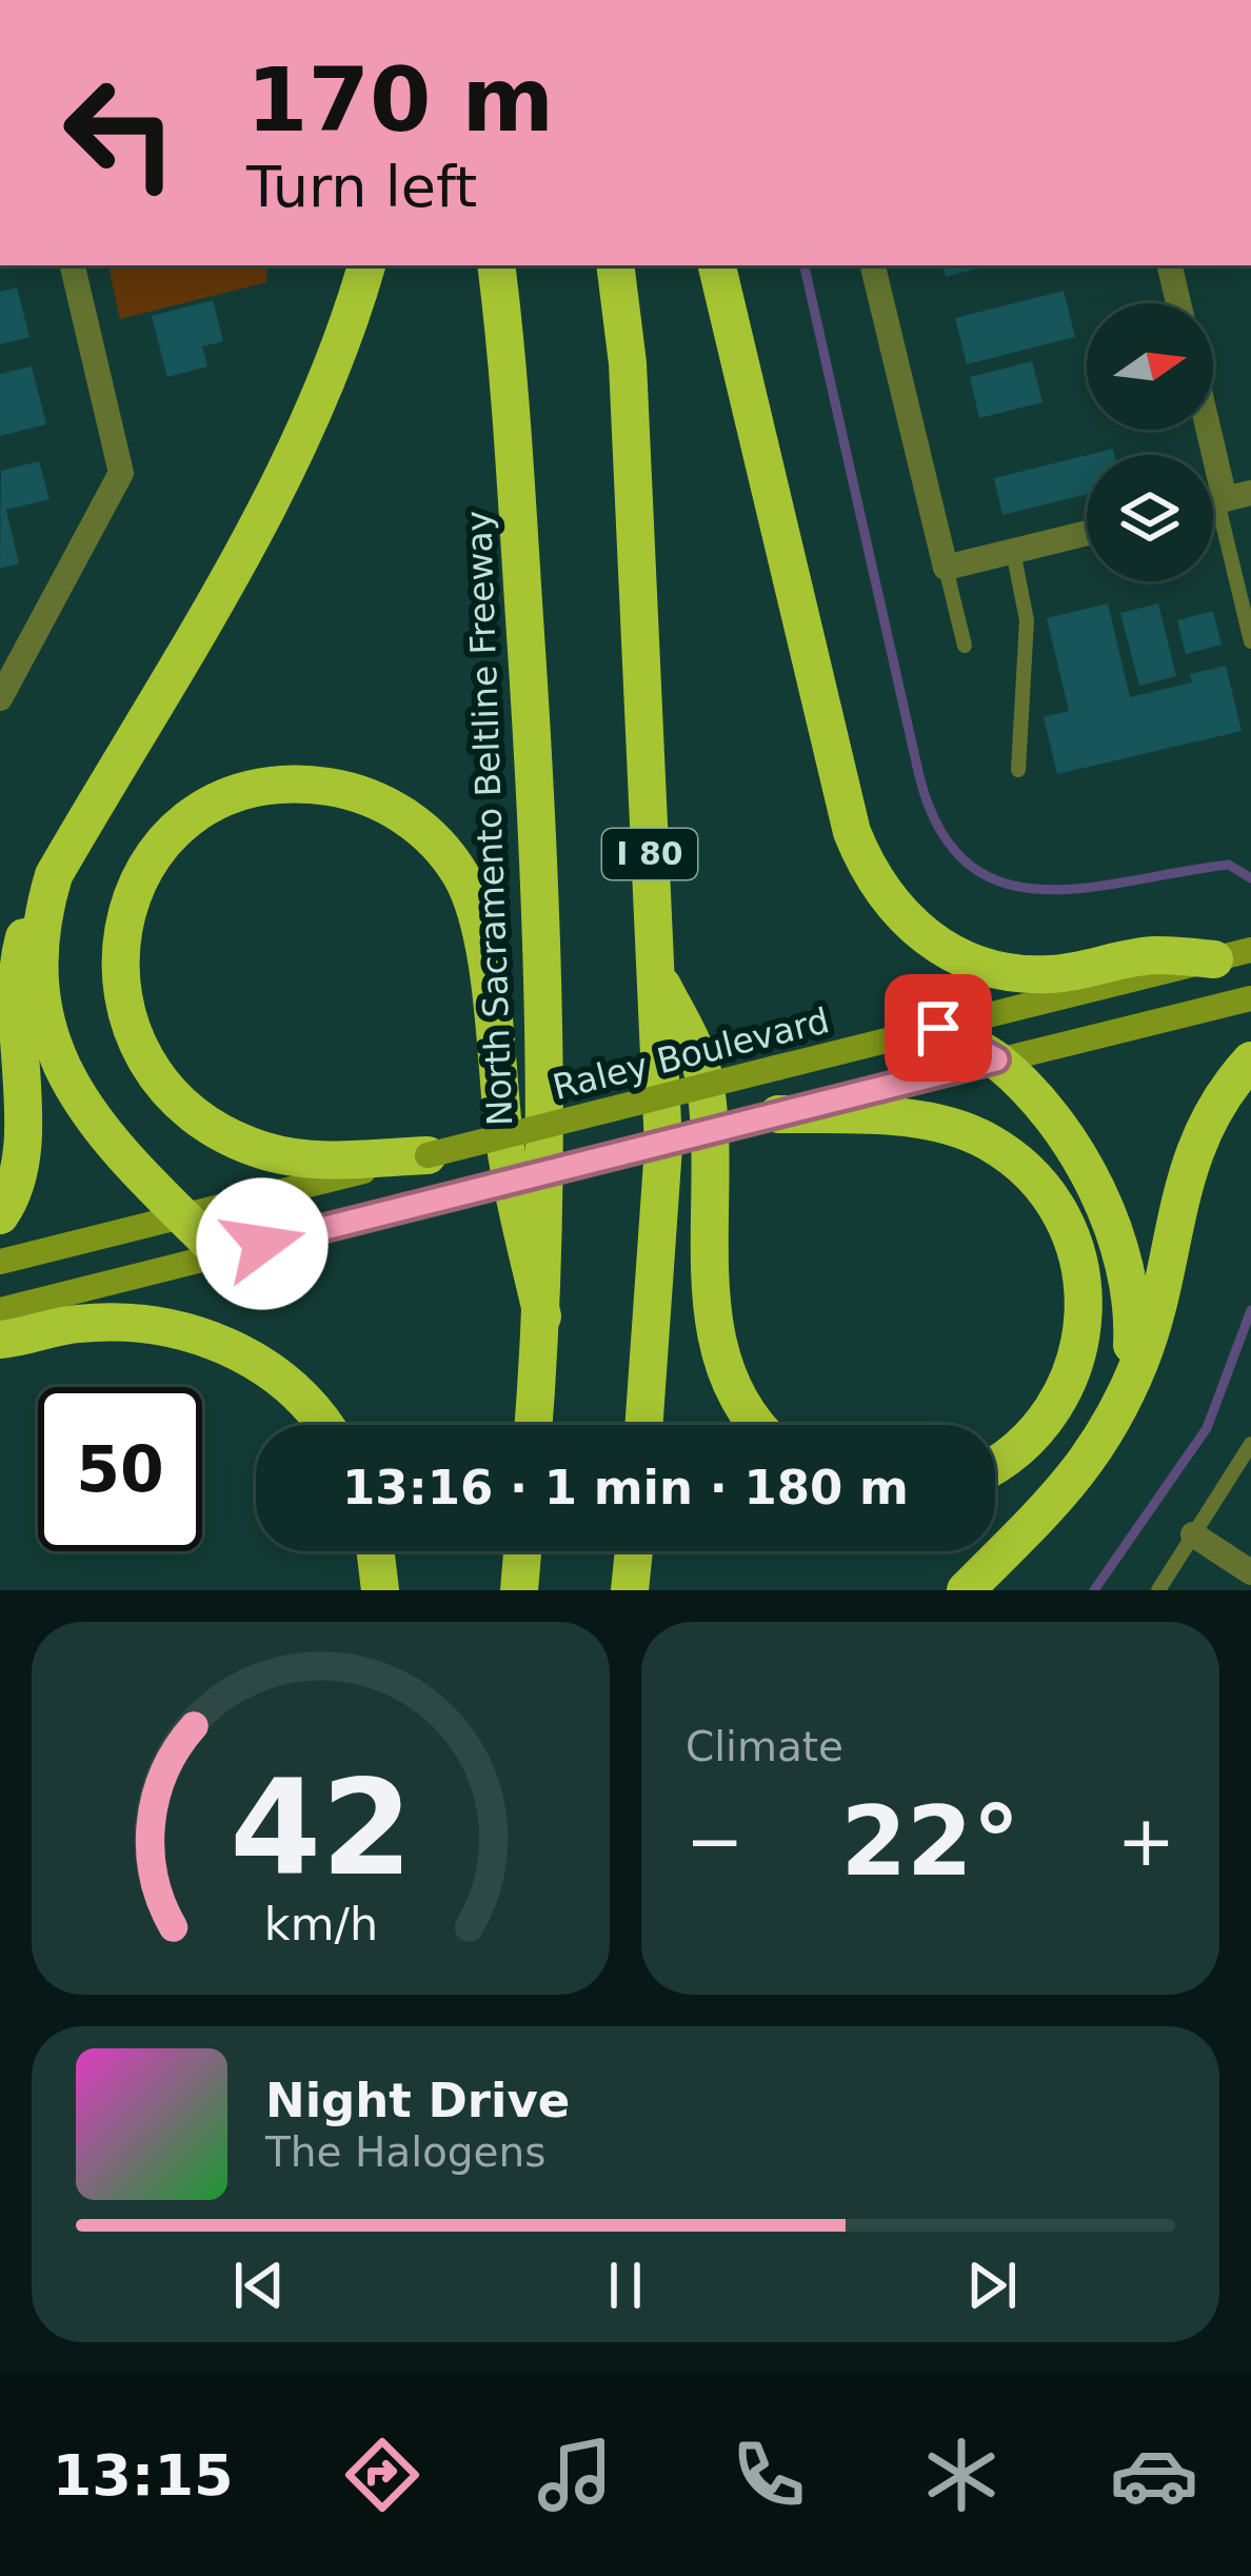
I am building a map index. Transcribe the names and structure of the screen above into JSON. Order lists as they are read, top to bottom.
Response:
{
  "streets": {
    "highway": ["North Sacramento Beltline Freeway", "I 80"],
    "main road": ["Raley Boulevard"]
  },
  "north": "right",
  "page": {
    "turn": ["170 m", "Turn left"],
    "limit": "50",
    "trip": "13:16 · 1 min · 180 m",
    "tile": "Climate",
    "heat": ["−", "22°", "+"],
    "song": ["Night Drive", "The Halogens"],
    "tabs": "13:15",
    "gauge": ["42", "km/h"]
  }
}
